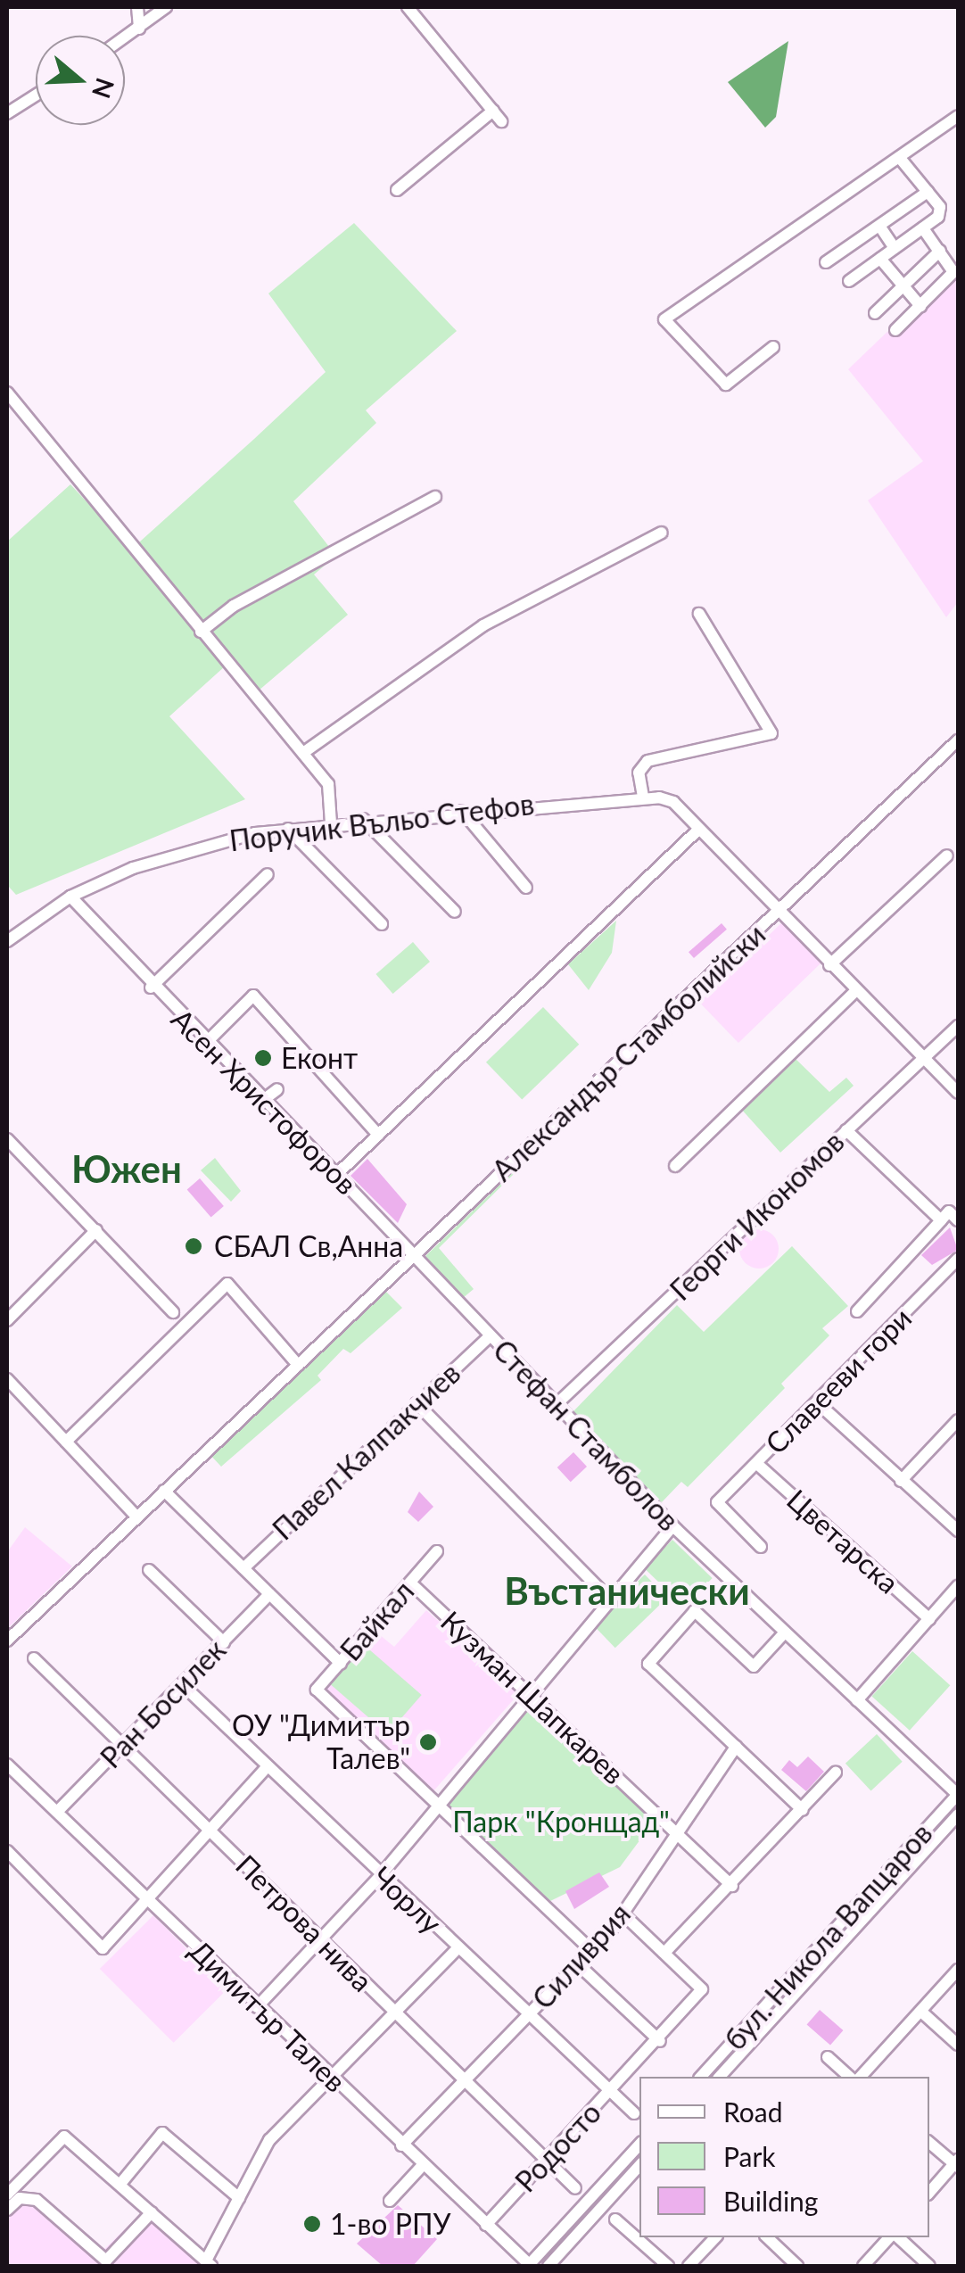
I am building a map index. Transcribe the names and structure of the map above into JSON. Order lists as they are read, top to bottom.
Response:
{
  "streets": {
    "street": [
      "Поручик Въльо Стефов",
      "Александър Стамболийски",
      "Асен Христофоров",
      "Георги Икономов",
      "Славееви гори",
      "Стефан Стамболов",
      "Павел Калпакчиев",
      "Цветарска",
      "Байкал",
      "Кузман Шапкарев",
      "Ран Босилек",
      "Чорлу",
      "Петрова нива",
      "бул. Никола Вапцаров",
      "Силиврия",
      "Димитър Талев",
      "Родосто"
    ]
  },
  "crossings": [
    ["Поручик Въльо Стефов", "Асен Христофоров"],
    ["Александър Стамболийски", "Асен Христофоров"],
    ["Александър Стамболийски", "Стефан Стамболов"],
    ["Асен Христофоров", "Стефан Стамболов"],
    ["Георги Икономов", "Стефан Стамболов"],
    ["Славееви гори", "Цветарска"],
    ["Стефан Стамболов", "Павел Калпакчиев"],
    ["Стефан Стамболов", "бул. Никола Вапцаров"],
    ["Байкал", "Кузман Шапкарев"],
    ["Кузман Шапкарев", "Силиврия"],
    ["Ран Босилек", "Чорлу"],
    ["Ран Босилек", "Петрова нива"],
    ["Ран Босилек", "Димитър Талев"],
    ["Чорлу", "Силиврия"],
    ["Чорлу", "Родосто"],
    ["Петрова нива", "Силиврия"],
    ["Петрова нива", "Родосто"],
    ["Силиврия", "Димитър Талев"],
    ["Димитър Талев", "Родосто"]
  ],
  "districts": ["Южен", "Въстанически"],
  "parks": ["Парк \"Кронщад\""],
  "places": [
    "Еконт",
    "СБАЛ Св,Анна",
    "ОУ \"Димитър Талев\"",
    "1-во РПУ"
  ],
  "legend": ["Road", "Park", "Building"],
  "north": "right"
}
